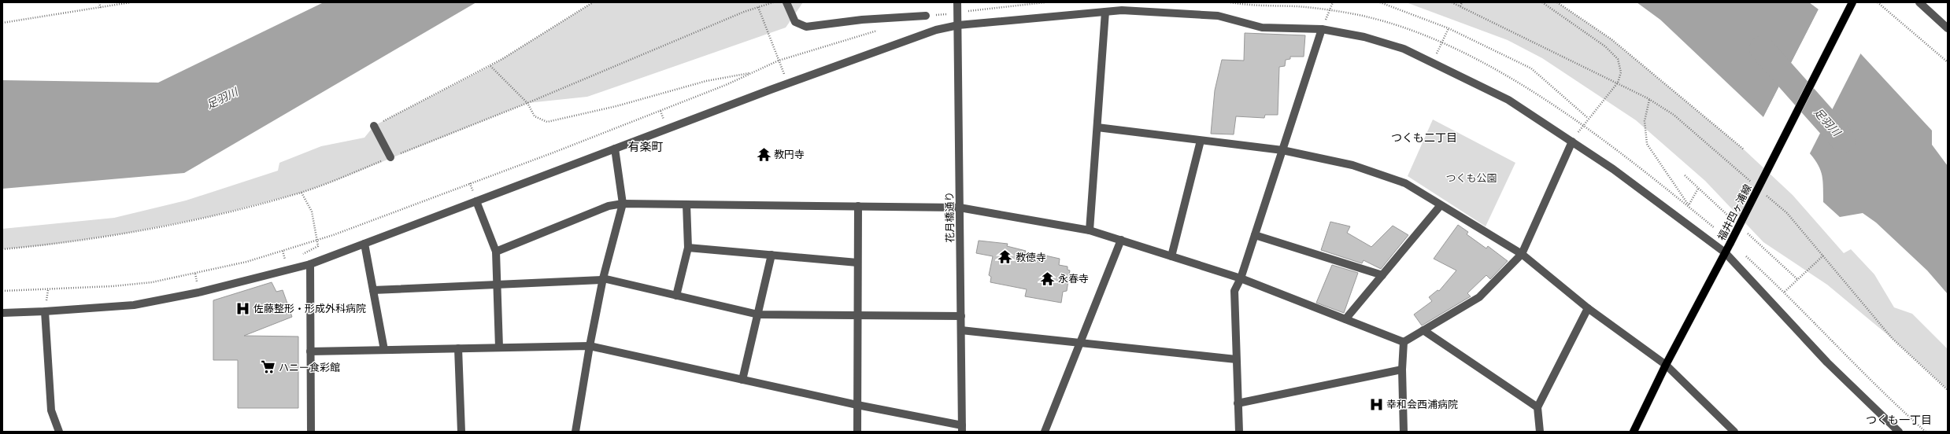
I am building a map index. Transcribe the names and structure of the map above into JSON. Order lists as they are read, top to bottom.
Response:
{
  "streets": {
    "main road": ["福井四ヶ浦線"],
    "street": ["花月橋通り"]
  },
  "districts": ["つくも二丁目", "有楽町", "つくも一丁目"],
  "water": ["足羽川"],
  "parks": ["つくも公園"],
  "places": {
    "temple": ["教円寺", "教徳寺", "永春寺"],
    "hospital": ["佐藤整形・形成外科病院", "幸和会西浦病院"],
    "supermarket": ["ハニー食彩館"]
  }
}
